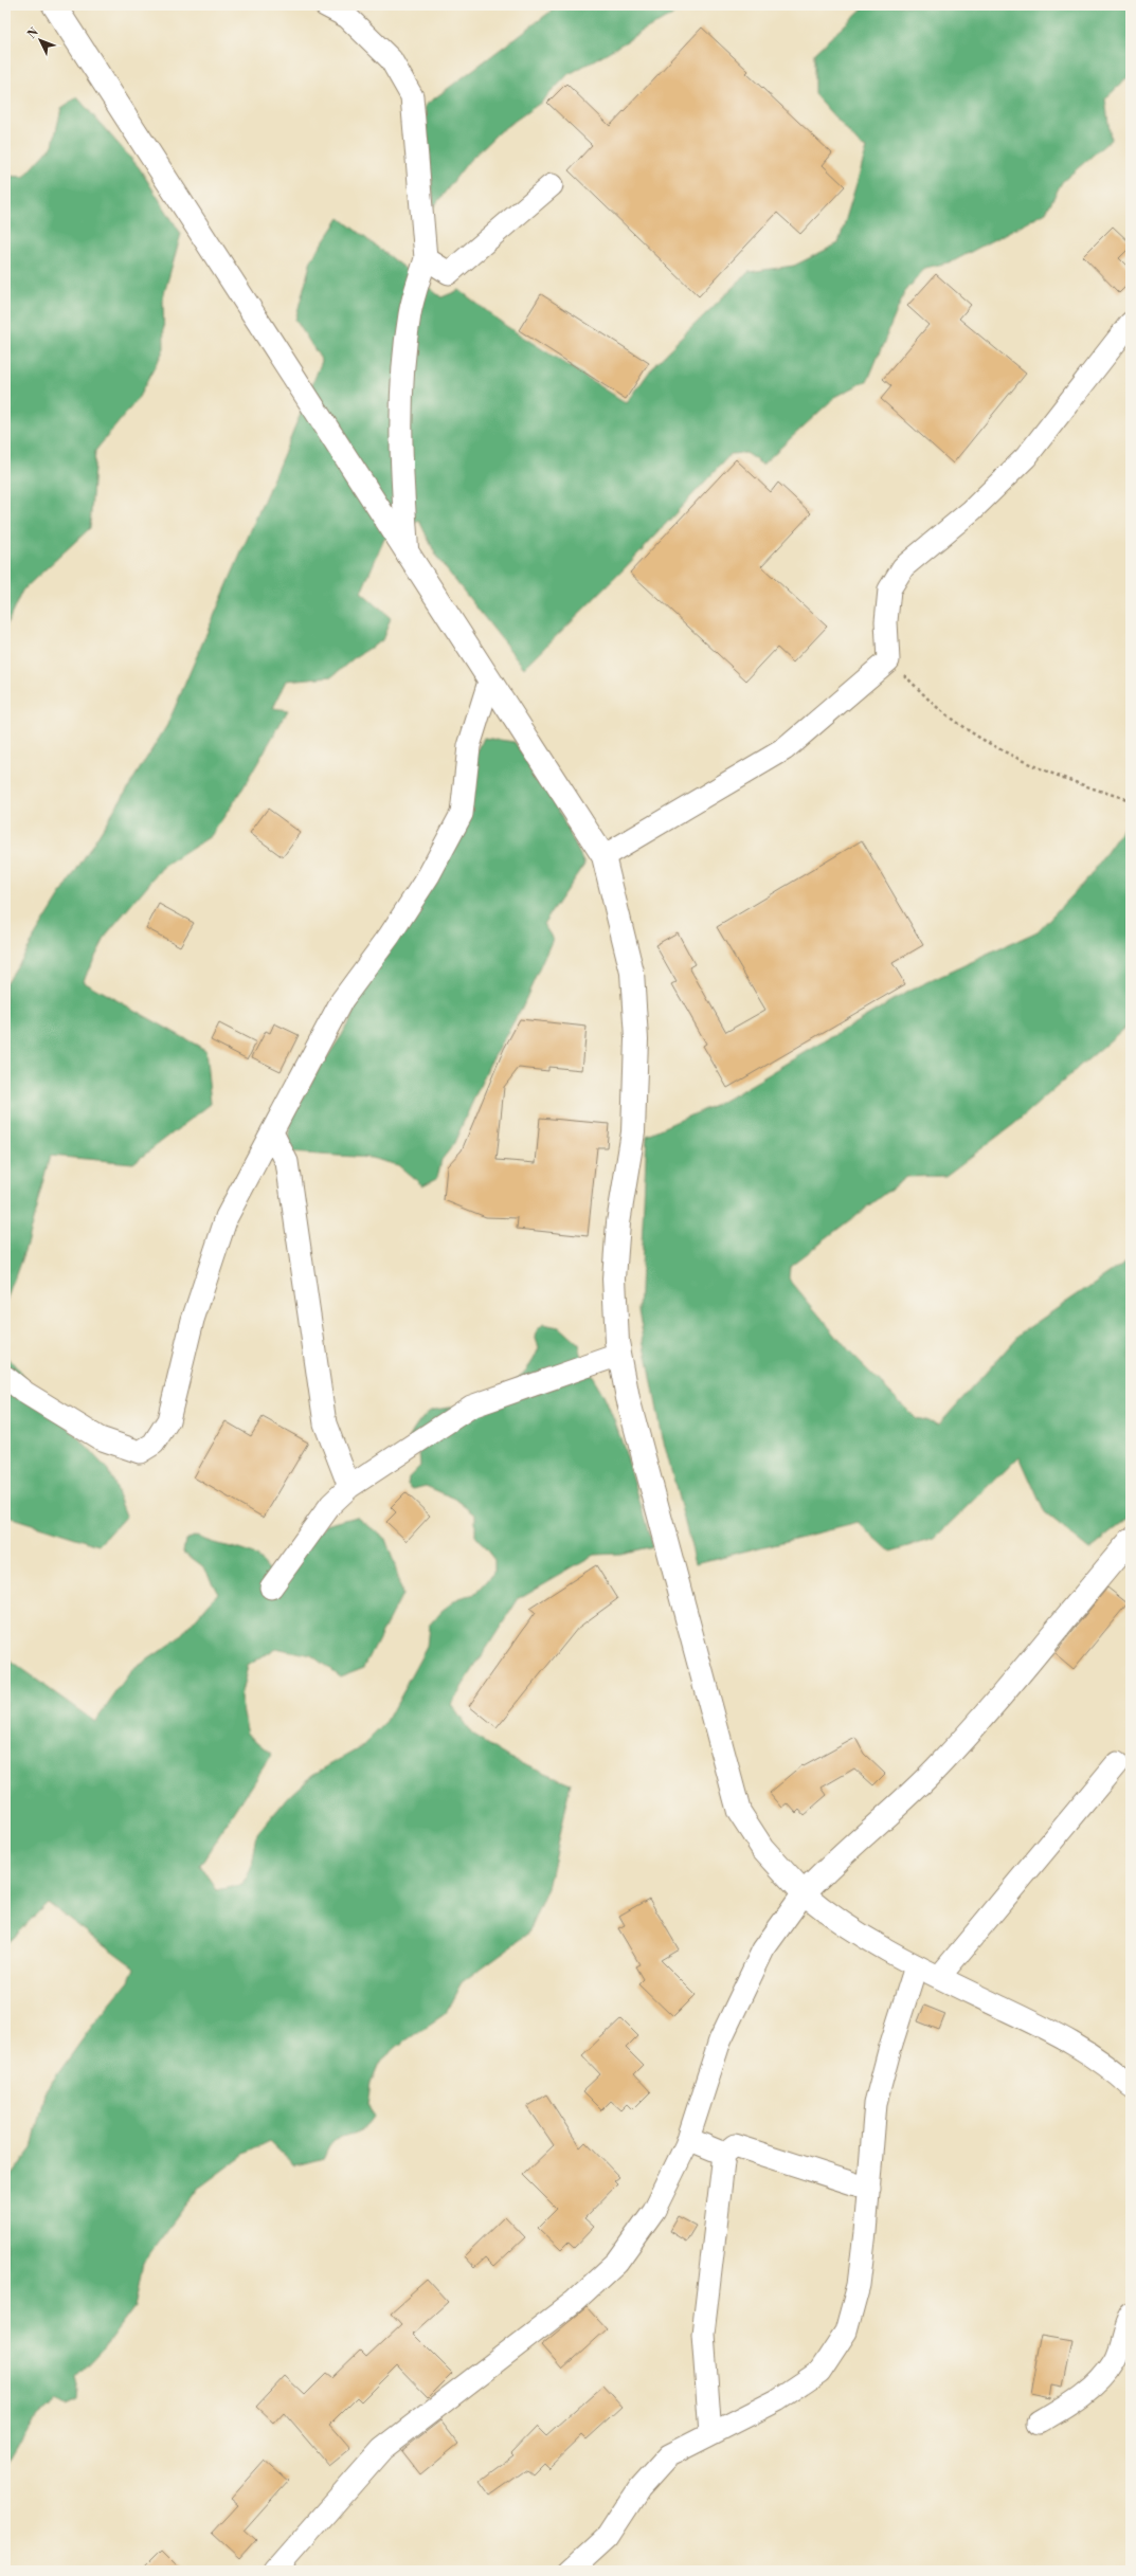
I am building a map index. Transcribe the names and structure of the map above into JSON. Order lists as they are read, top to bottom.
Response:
{
  "north": "top left"
}
